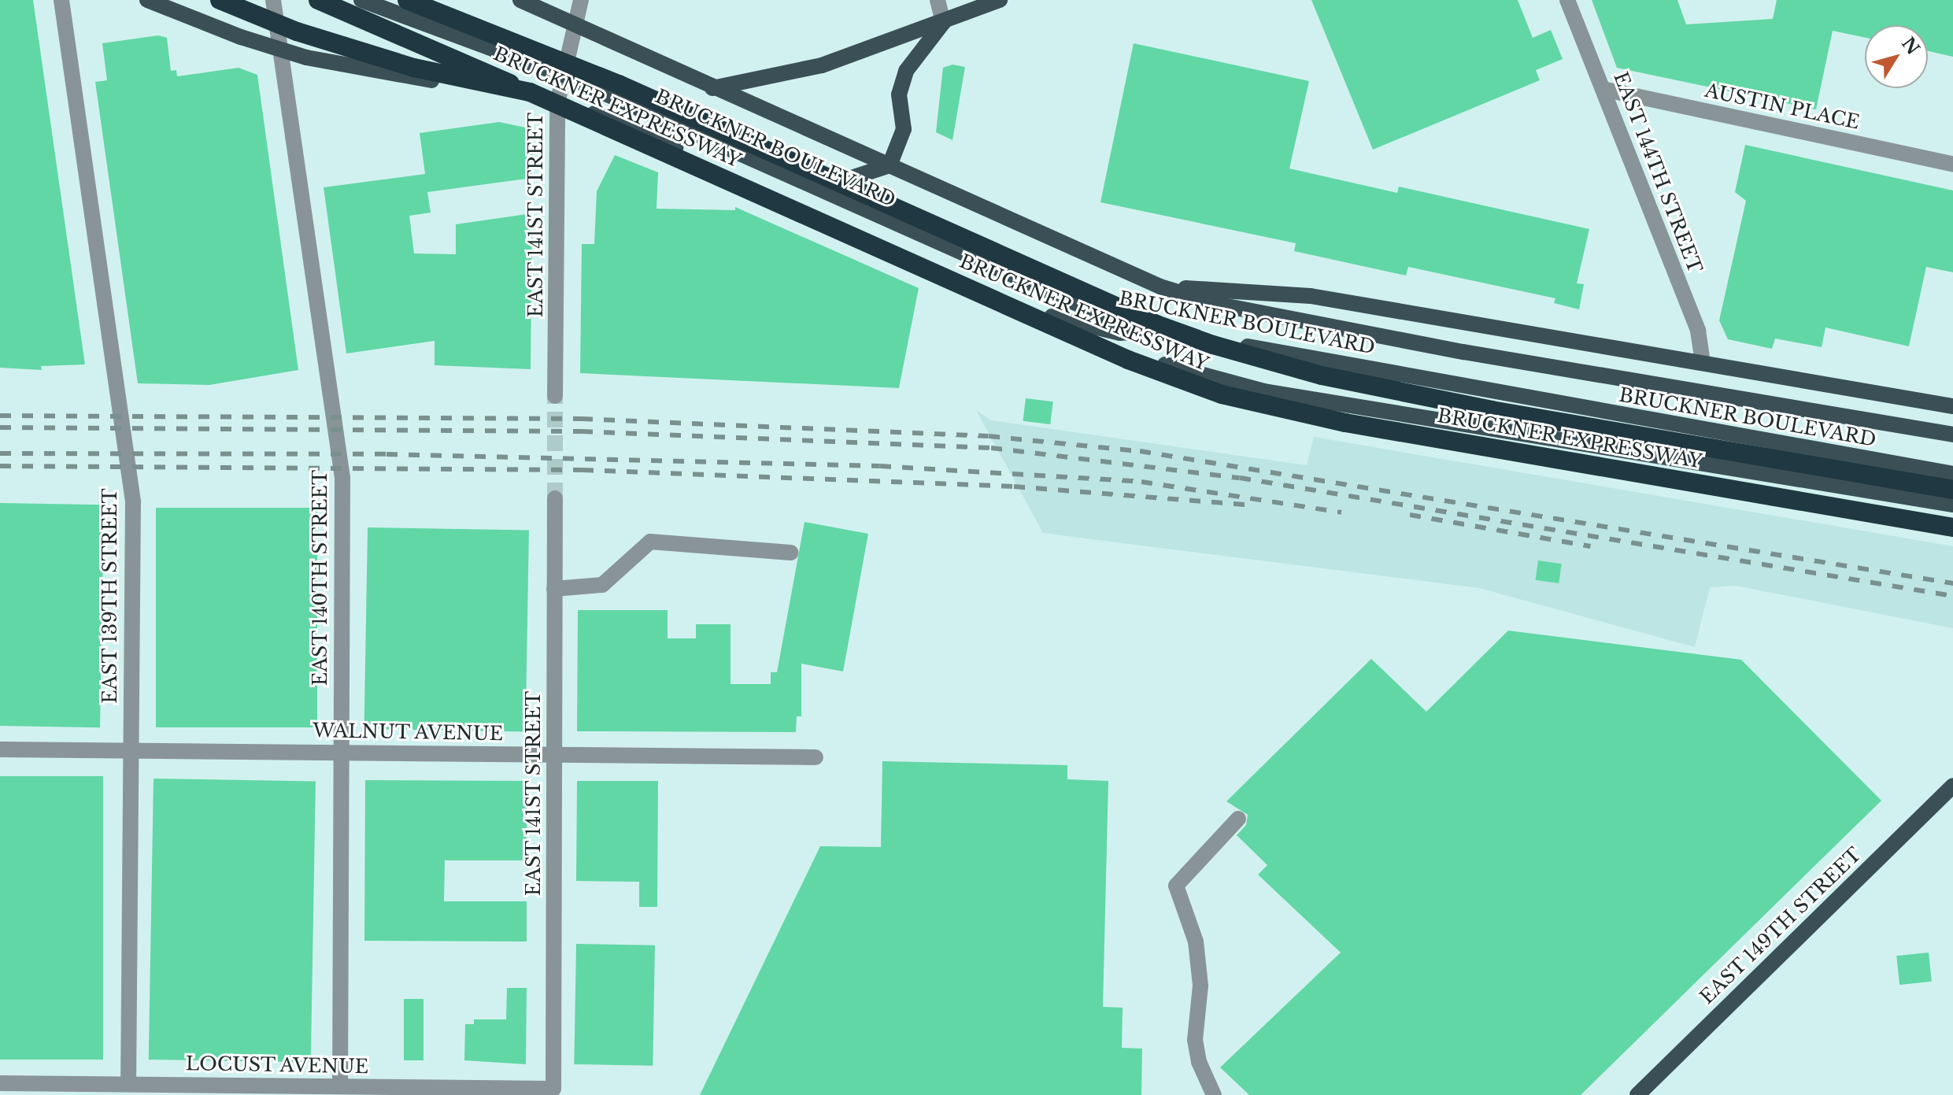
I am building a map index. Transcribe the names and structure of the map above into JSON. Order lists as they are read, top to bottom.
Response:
{
  "streets": {
    "highway": ["BRUCKNER EXPRESSWAY"],
    "main road": ["BRUCKNER BOULEVARD", "EAST 149TH STREET"],
    "street": [
      "AUSTIN PLACE",
      "EAST 144TH STREET",
      "EAST 141ST STREET",
      "EAST 140TH STREET",
      "EAST 139TH STREET",
      "WALNUT AVENUE",
      "LOCUST AVENUE"
    ]
  },
  "crossings": [
    ["AUSTIN PLACE", "EAST 144TH STREET"],
    ["BRUCKNER BOULEVARD", "EAST 144TH STREET"],
    ["BRUCKNER BOULEVARD", "EAST 141ST STREET"],
    ["BRUCKNER BOULEVARD", "EAST 140TH STREET"],
    ["EAST 141ST STREET", "WALNUT AVENUE"],
    ["EAST 141ST STREET", "LOCUST AVENUE"],
    ["EAST 140TH STREET", "WALNUT AVENUE"],
    ["EAST 140TH STREET", "LOCUST AVENUE"],
    ["EAST 139TH STREET", "WALNUT AVENUE"],
    ["EAST 139TH STREET", "LOCUST AVENUE"]
  ],
  "north": "top right"
}
